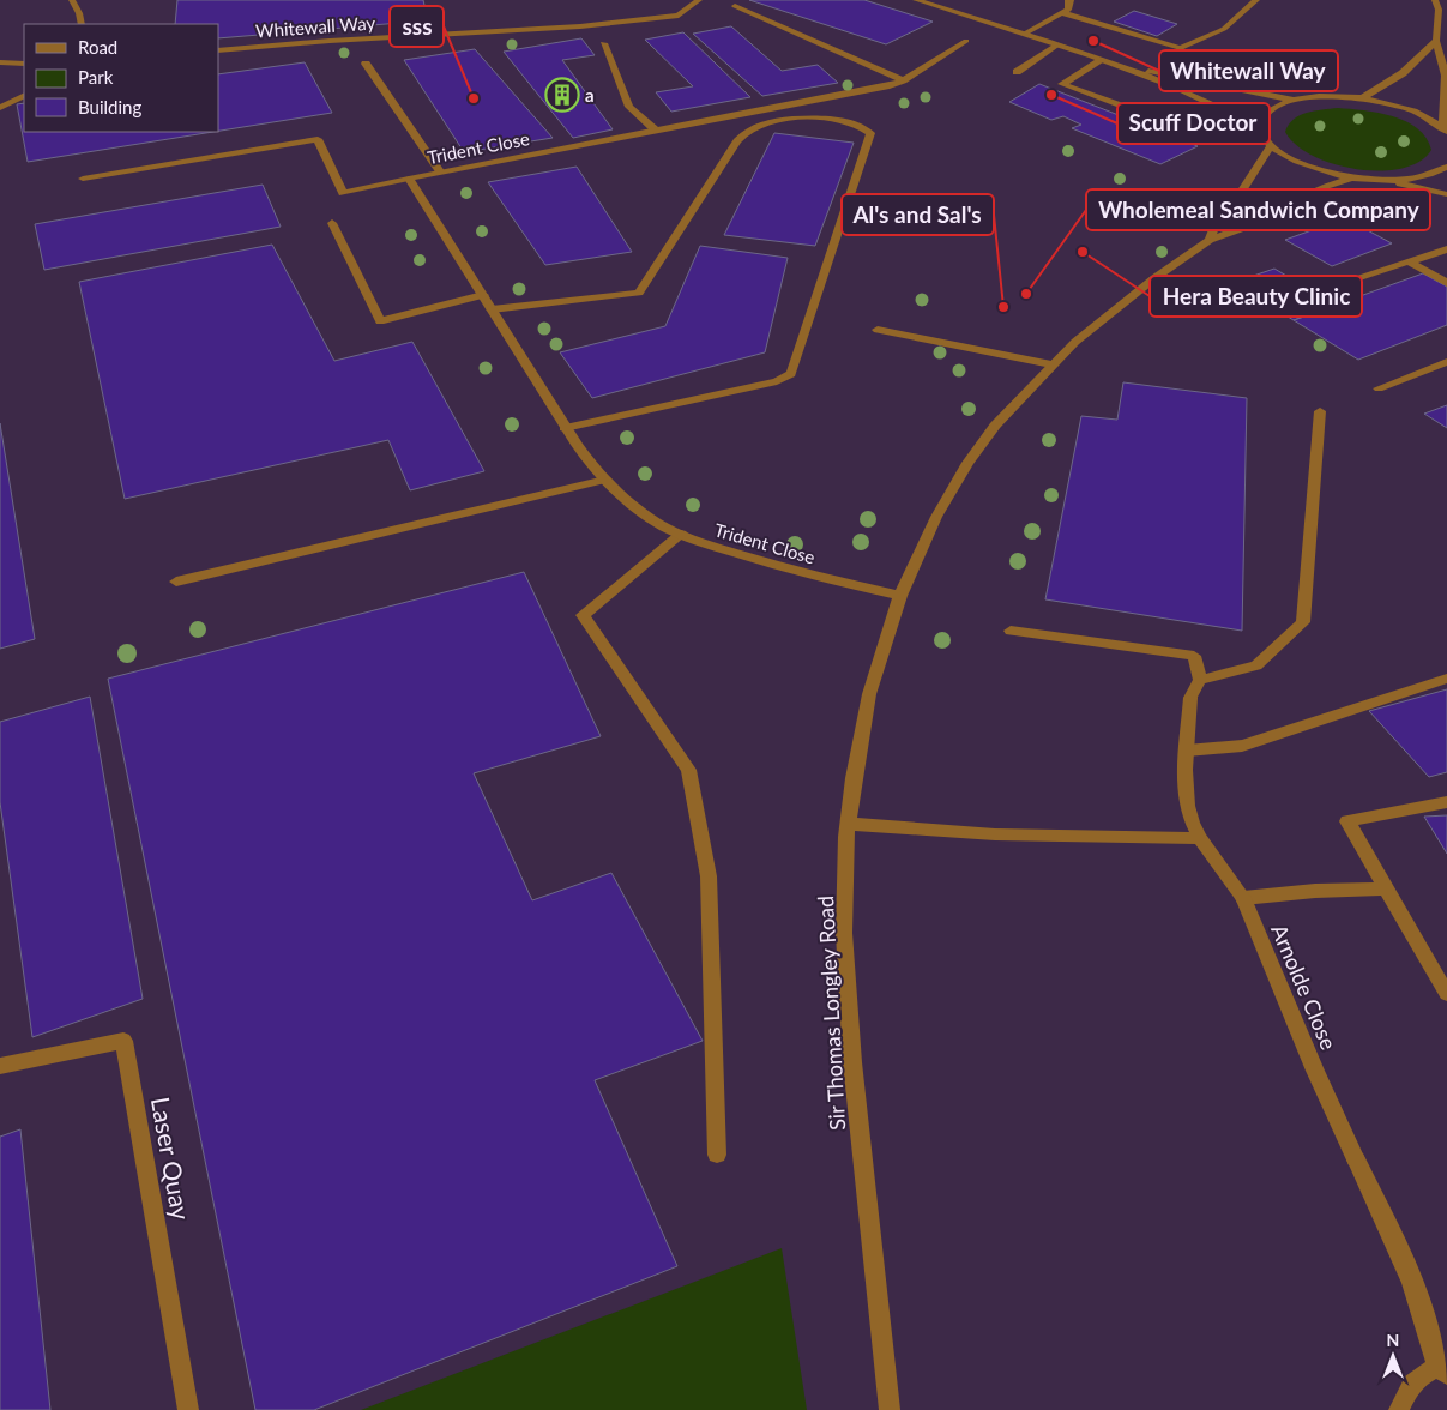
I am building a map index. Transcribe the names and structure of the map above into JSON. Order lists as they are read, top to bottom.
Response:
{
  "streets": {
    "street": [
      "Whitewall Way",
      "Trident Close",
      "Arnolde Close",
      "Sir Thomas Longley Road",
      "Laser Quay"
    ]
  },
  "crossings": [
    ["Trident Close", "Sir Thomas Longley Road"]
  ],
  "places": {
    "other": [
      "Whitewall Way",
      "Scuff Doctor",
      "sss",
      "Hera Beauty Clinic",
      "Wholemeal Sandwich Company",
      "Al's and Sal's"
    ],
    "building": ["a"]
  },
  "legend": ["Road", "Park", "Building"],
  "north": "top"
}
